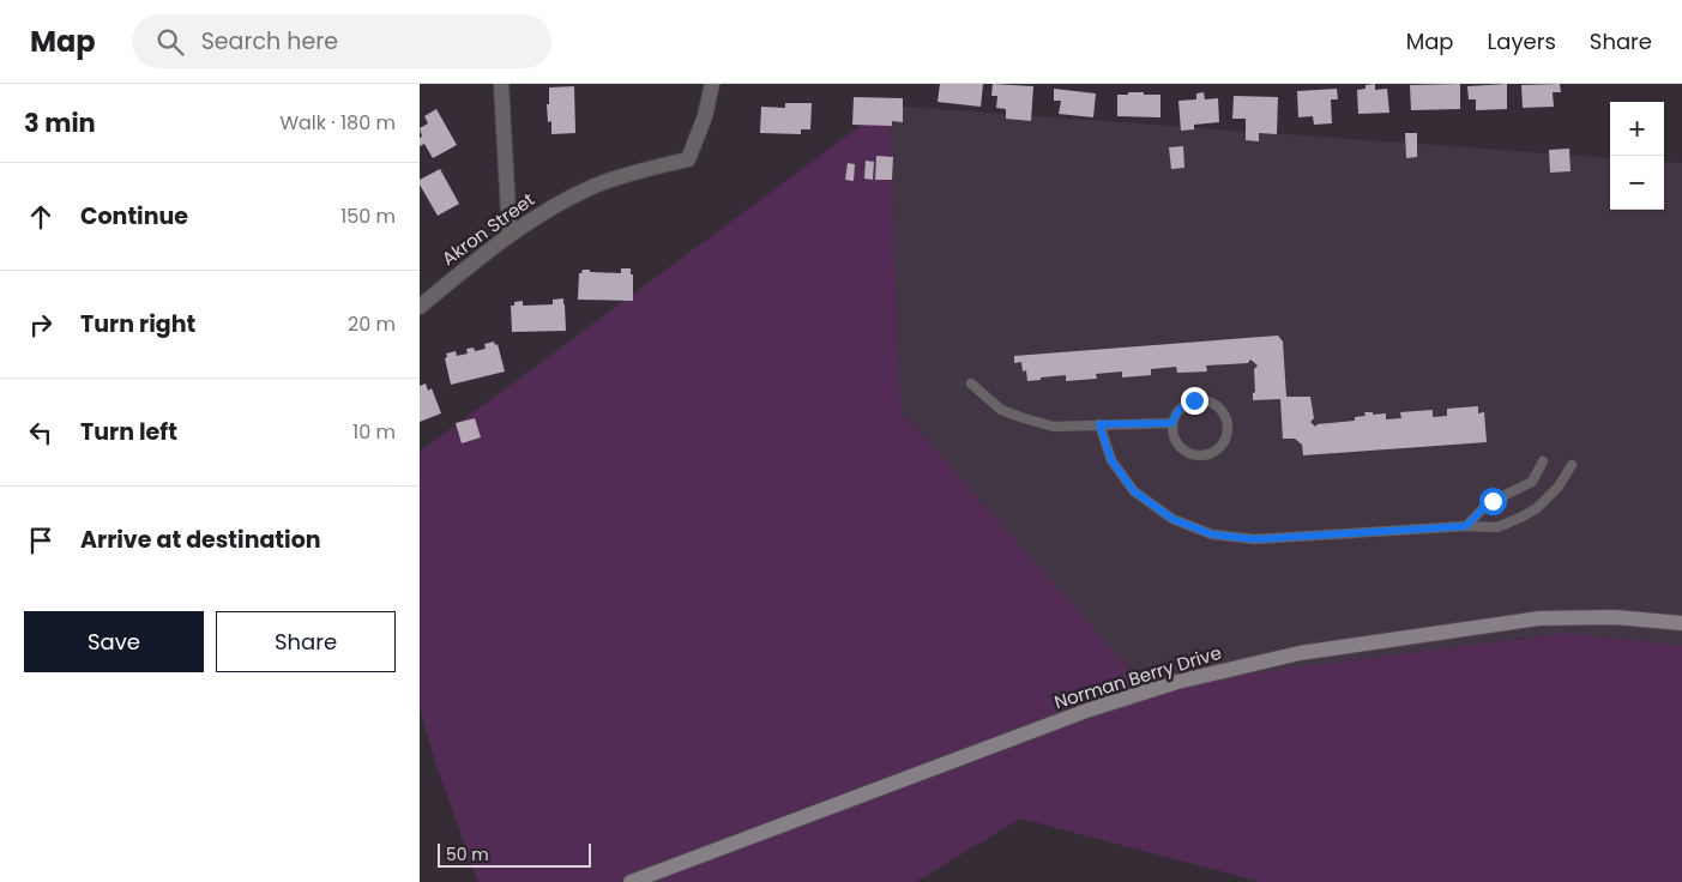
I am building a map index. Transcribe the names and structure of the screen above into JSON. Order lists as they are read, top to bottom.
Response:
{
  "streets": {
    "main road": ["Norman Berry Drive"],
    "street": ["Akron Street"]
  },
  "scale_bar": "50 m",
  "page": {
    "header": "Map",
    "search": "Search here",
    "nav": ["Map", "Layers", "Share"],
    "heading": ["3 min", "Walk · 180 m"],
    "map_buttons": ["+", "−"],
    "list": [
      ["Continue", "150 m"],
      ["Turn right", "20 m"],
      ["Turn left", "10 m"],
      "Arrive at destination"
    ],
    "buttons": ["Save", "Share"],
    "scale": "50 m"
  }
}
